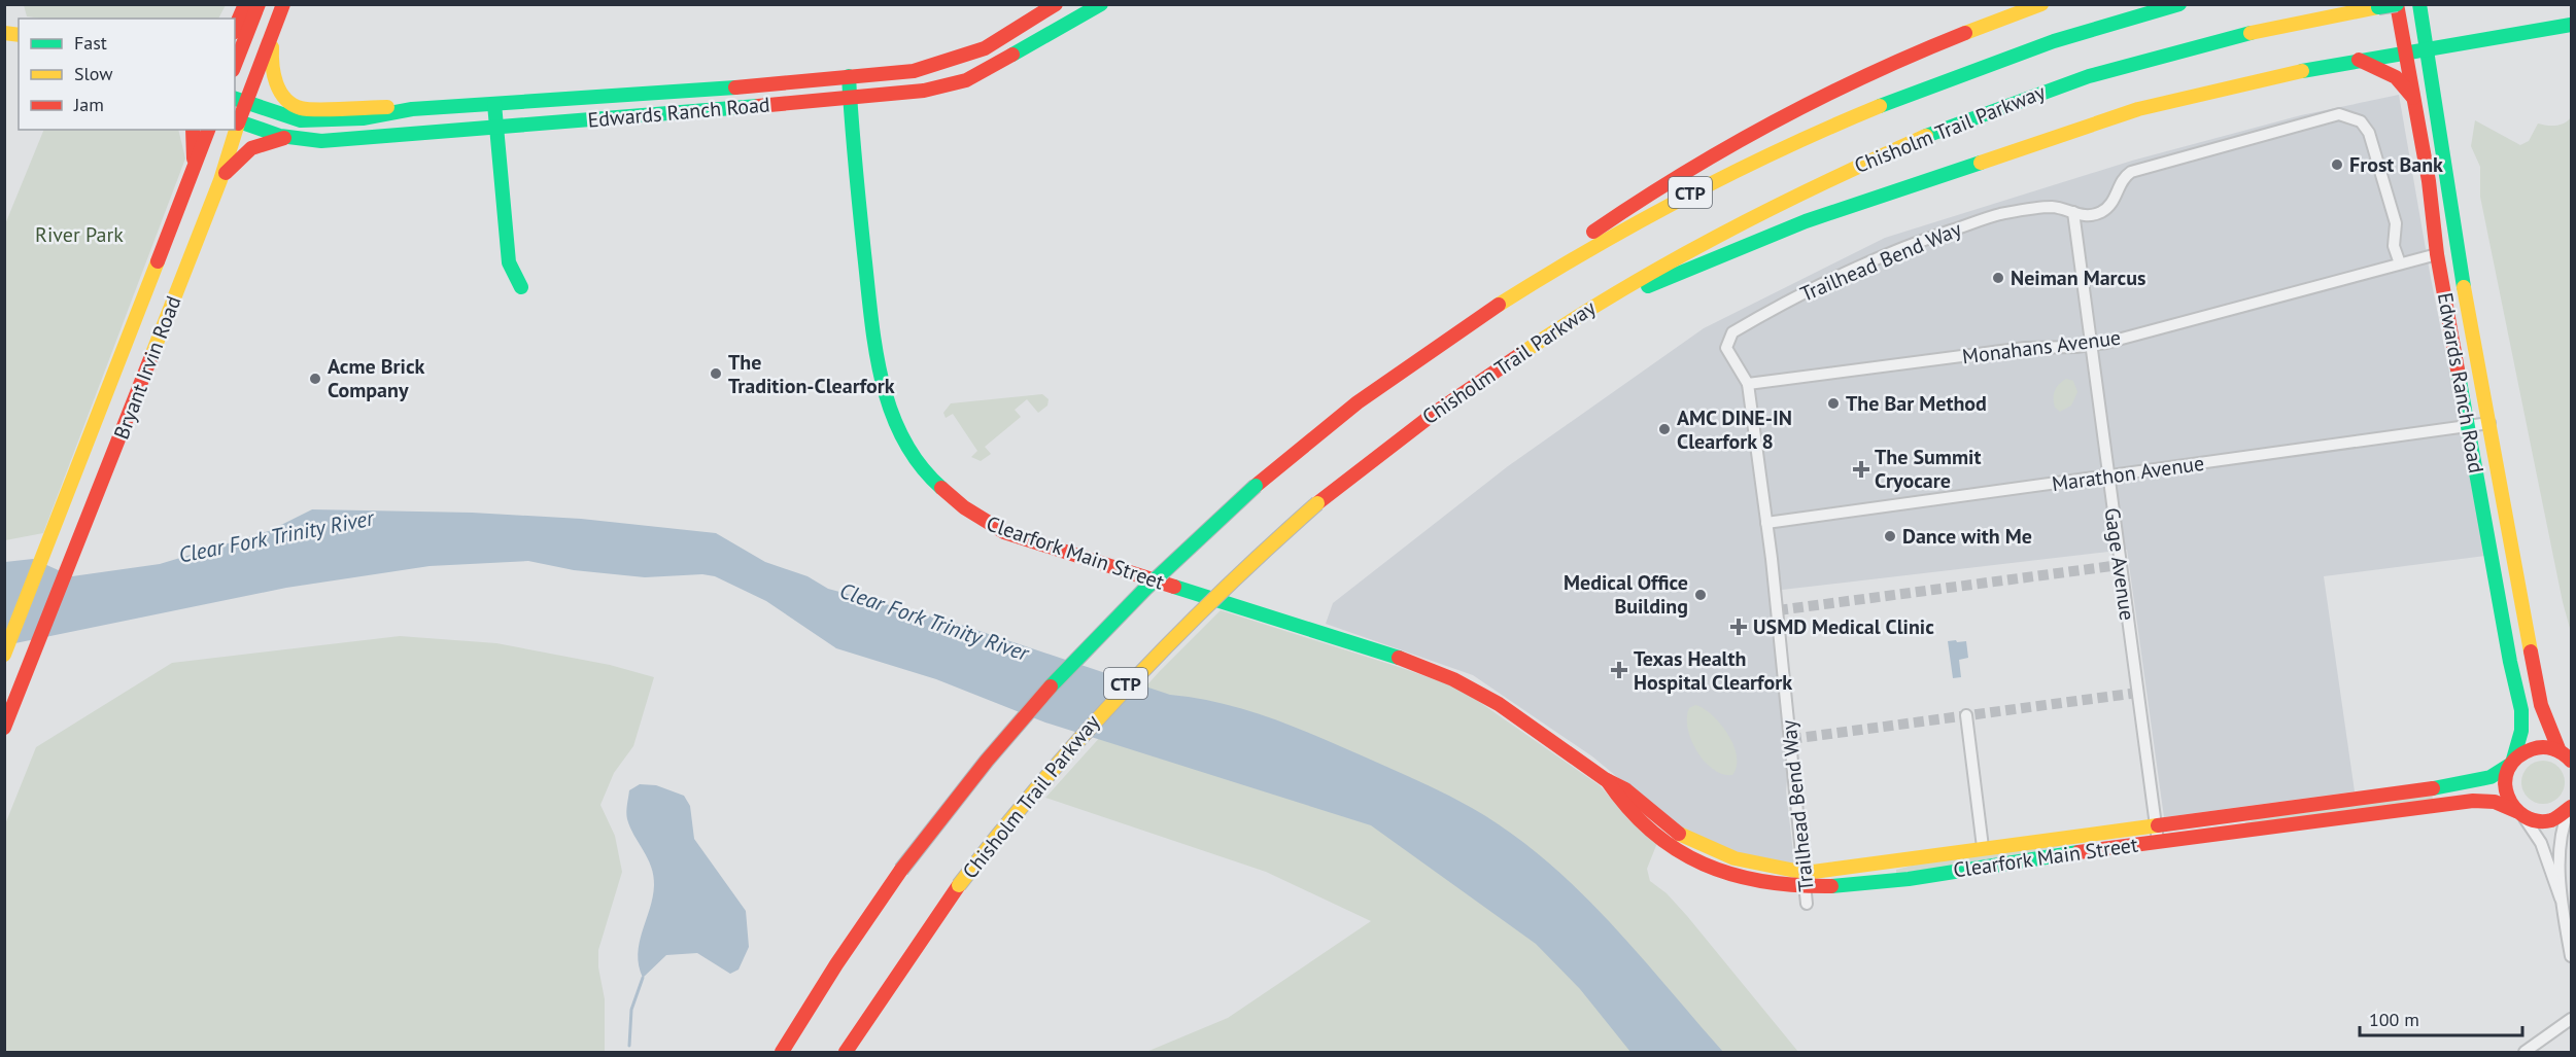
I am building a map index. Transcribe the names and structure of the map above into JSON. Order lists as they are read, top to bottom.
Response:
{
  "streets": {
    "main road": [
      "Edwards Ranch Road",
      "Chisholm Trail Parkway",
      "CTP",
      "Bryant Irvin Road",
      "Clearfork Main Street"
    ],
    "street": [
      "Trailhead Bend Way",
      "Monahans Avenue",
      "Marathon Avenue",
      "Gage Avenue"
    ]
  },
  "crossings": [
    ["Edwards Ranch Road", "Chisholm Trail Parkway"],
    ["Edwards Ranch Road", "Monahans Avenue"],
    ["Edwards Ranch Road", "Bryant Irvin Road"],
    ["Edwards Ranch Road", "Marathon Avenue"],
    ["Edwards Ranch Road", "Clearfork Main Street"],
    ["Trailhead Bend Way", "Monahans Avenue"],
    ["Trailhead Bend Way", "Marathon Avenue"],
    ["Trailhead Bend Way", "Clearfork Main Street"],
    ["Trailhead Bend Way", "Gage Avenue"],
    ["Monahans Avenue", "Gage Avenue"],
    ["Marathon Avenue", "Gage Avenue"],
    ["Clearfork Main Street", "Gage Avenue"]
  ],
  "water": ["Clear Fork Trinity River"],
  "parks": ["River Park"],
  "places": {
    "other": [
      "Frost Bank",
      "Neiman Marcus",
      "The Tradition-Clearfork",
      "Acme Brick Company",
      "The Bar Method",
      "AMC DINE-IN Clearfork 8",
      "Dance with Me",
      "Medical Office Building"
    ],
    "health": ["The Summit Cryocare", "USMD Medical Clinic", "Texas Health Hospital Clearfork"]
  },
  "legend": ["Fast", "Slow", "Jam"],
  "scale_bar": "100 m"
}
